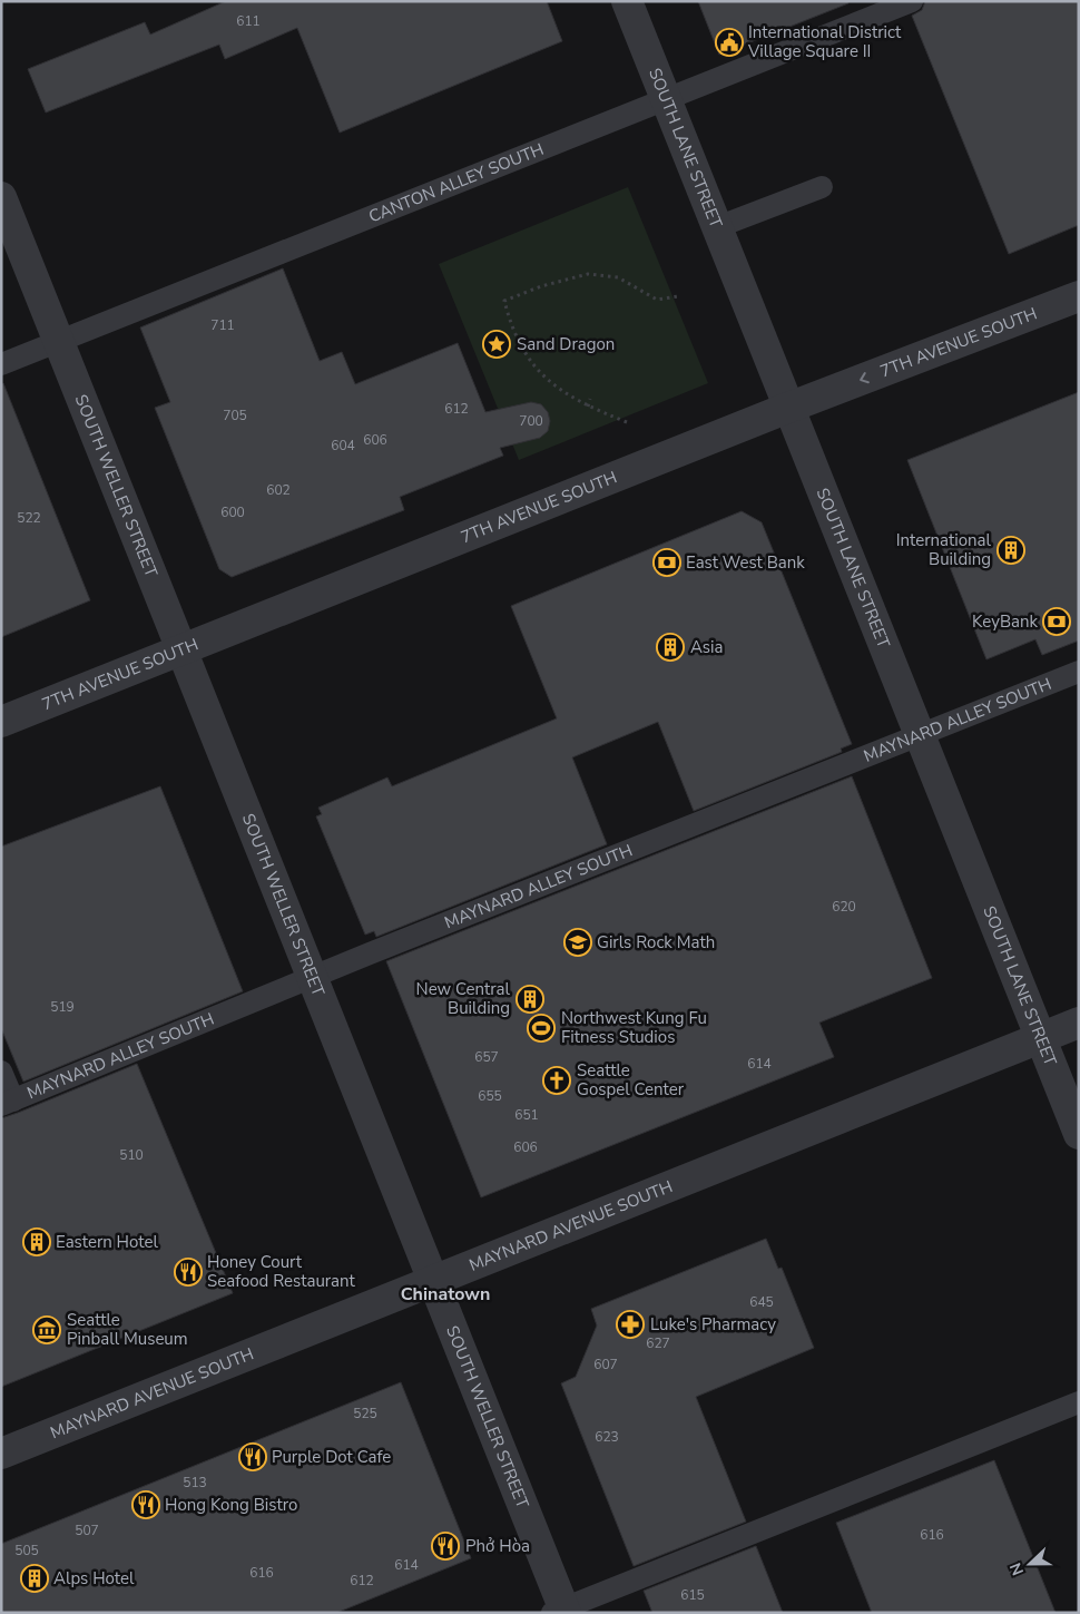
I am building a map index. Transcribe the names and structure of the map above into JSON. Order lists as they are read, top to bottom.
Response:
{
  "streets": {
    "street": [
      "SOUTH LANE STREET",
      "7TH AVENUE SOUTH",
      "SOUTH WELLER STREET",
      "MAYNARD AVENUE SOUTH"
    ],
    "lane": ["CANTON ALLEY SOUTH", "MAYNARD ALLEY SOUTH"]
  },
  "crossings": [
    ["SOUTH LANE STREET", "CANTON ALLEY SOUTH"],
    ["SOUTH LANE STREET", "7TH AVENUE SOUTH"],
    ["SOUTH LANE STREET", "MAYNARD ALLEY SOUTH"],
    ["SOUTH LANE STREET", "MAYNARD AVENUE SOUTH"],
    ["CANTON ALLEY SOUTH", "SOUTH WELLER STREET"],
    ["7TH AVENUE SOUTH", "SOUTH WELLER STREET"],
    ["SOUTH WELLER STREET", "MAYNARD ALLEY SOUTH"],
    ["SOUTH WELLER STREET", "MAYNARD AVENUE SOUTH"]
  ],
  "districts": ["Chinatown"],
  "places": {
    "public building": ["International District Village Square II"],
    "place": ["Sand Dragon"],
    "building": [
      "International Building",
      "Asia",
      "New Central Building",
      "Eastern Hotel",
      "Alps Hotel"
    ],
    "bank": ["East West Bank", "KeyBank"],
    "school or university": ["Girls Rock Math"],
    "sports": ["Northwest Kung Fu Fitness Studios"],
    "church": ["Seattle Gospel Center"],
    "restaurant": [
      "Honey Court Seafood Restaurant",
      "Purple Dot Cafe",
      "Hong Kong Bistro",
      "Phở Hòa"
    ],
    "pharmacy": ["Luke's Pharmacy"],
    "museum": ["Seattle Pinball Museum"]
  },
  "house_numbers": [
    "611",
    "711",
    "612",
    "705",
    "700",
    "606",
    "604",
    "602",
    "600",
    "522",
    "620",
    "519",
    "657",
    "614",
    "655",
    "651",
    "606",
    "510",
    "645",
    "627",
    "607",
    "525",
    "623",
    "513",
    "507",
    "616",
    "505",
    "614",
    "616",
    "612",
    "615"
  ],
  "north": "left"
}
